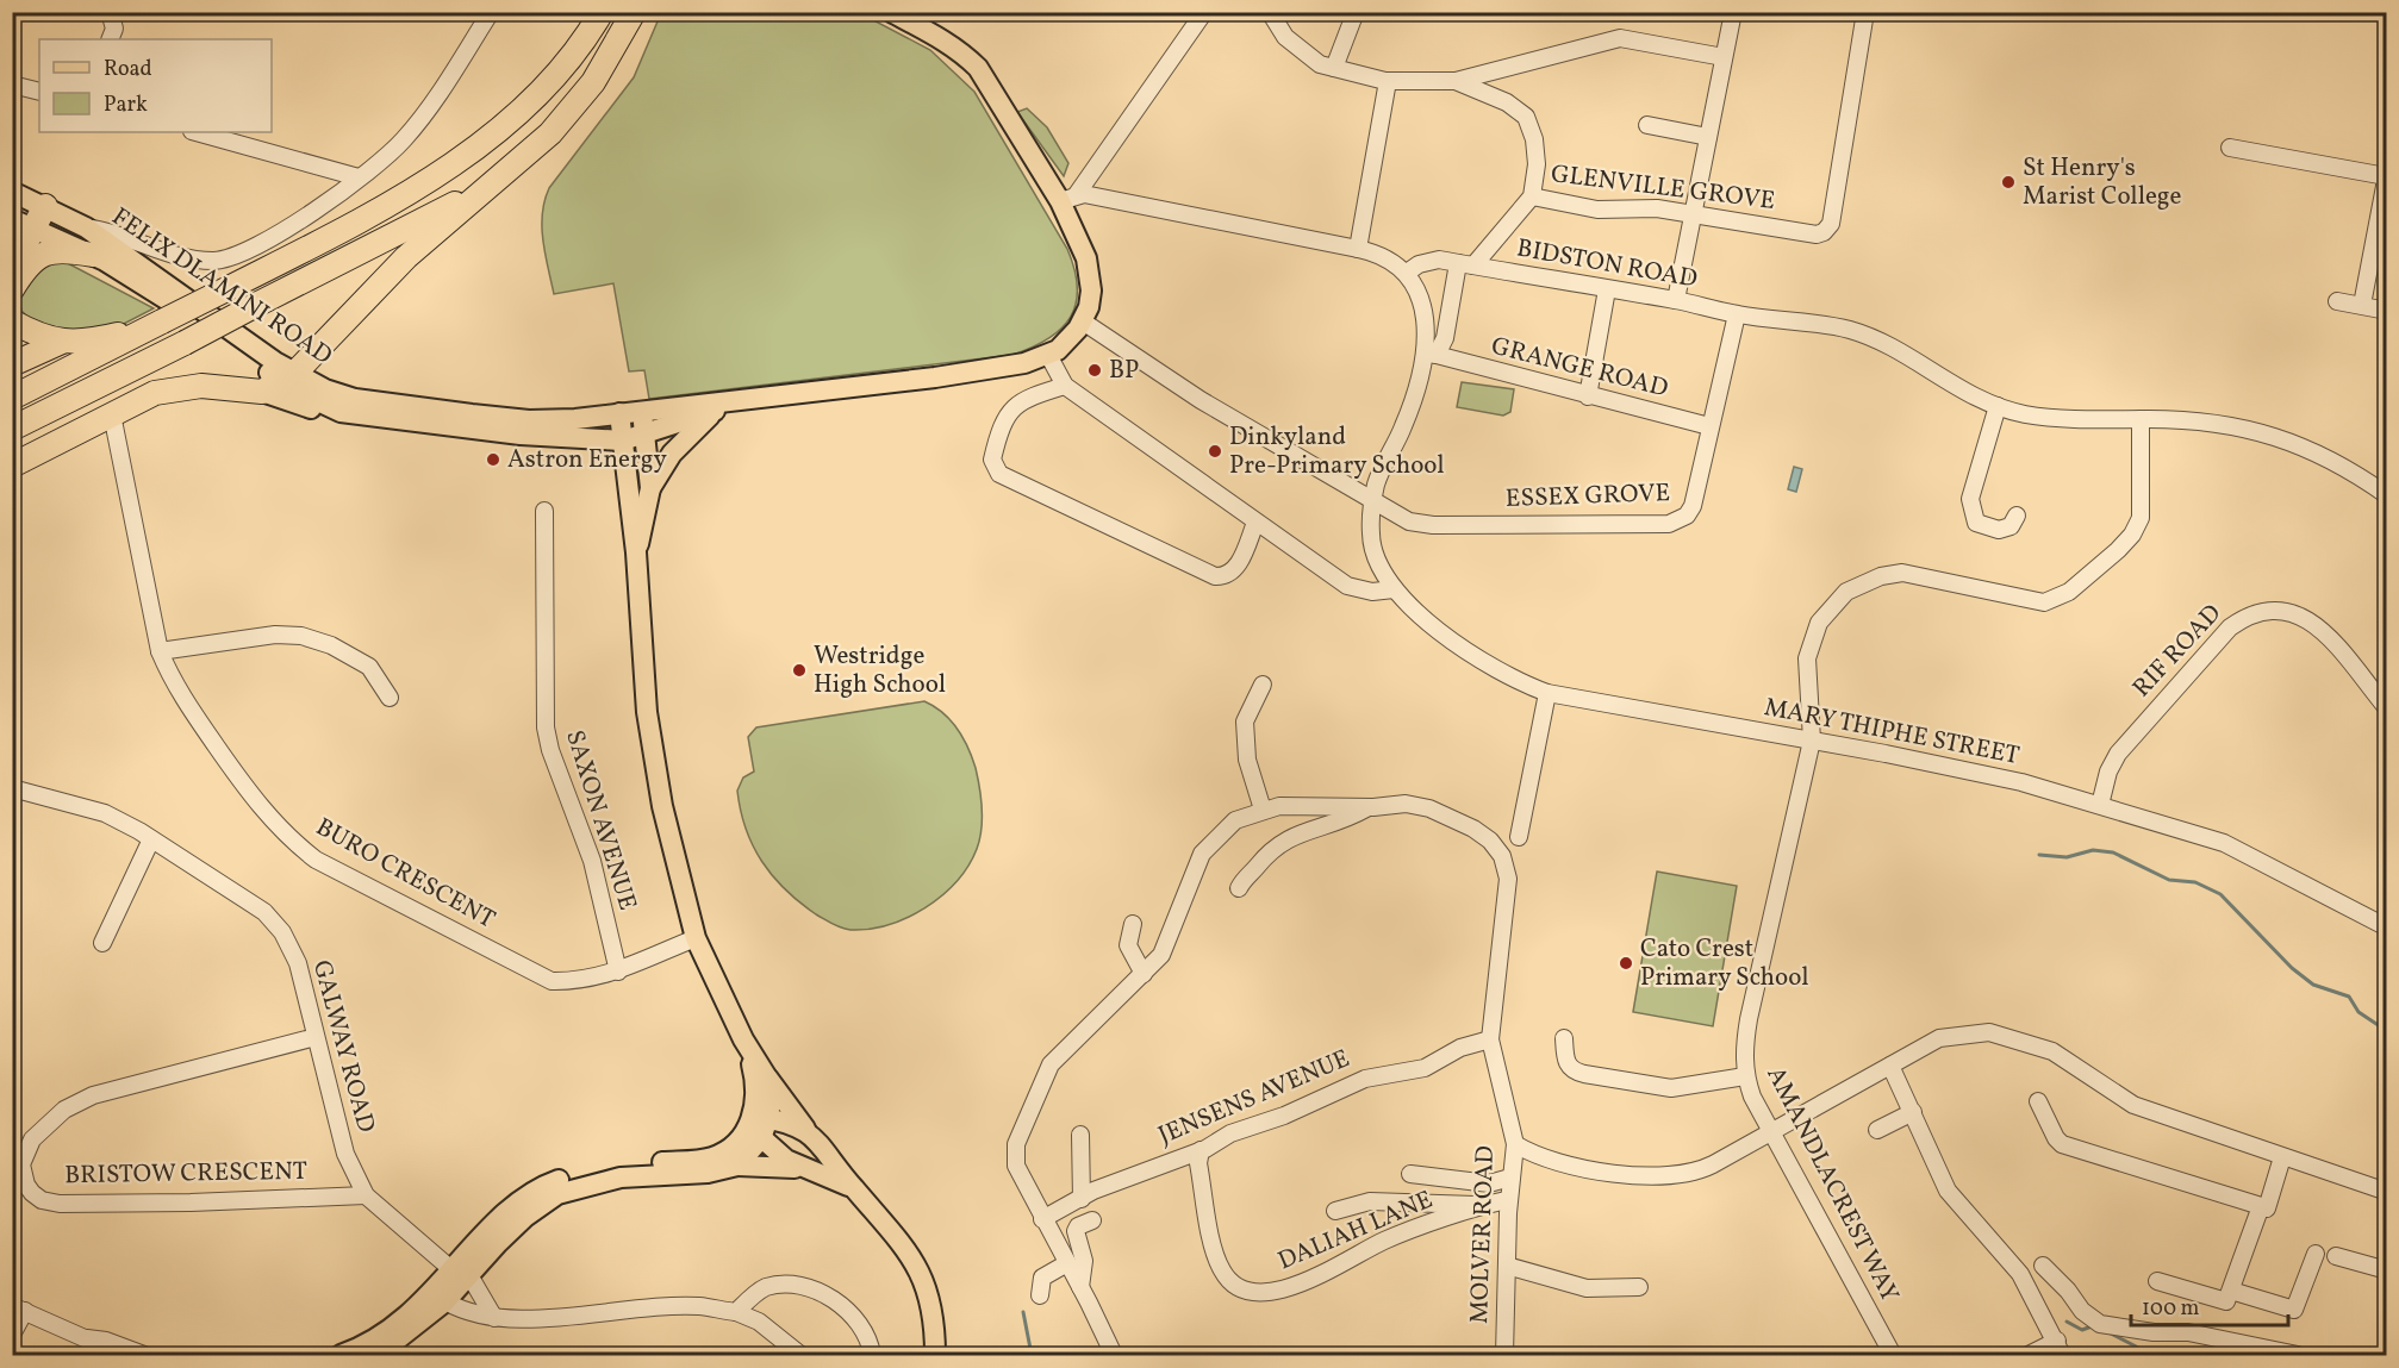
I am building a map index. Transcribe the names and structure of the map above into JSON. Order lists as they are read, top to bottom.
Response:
{
  "streets": {
    "main road": ["FELIX DLAMINI ROAD"],
    "street": [
      "GLENVILLE GROVE",
      "BIDSTON ROAD",
      "GRANGE ROAD",
      "ESSEX GROVE",
      "RIF ROAD",
      "MARY THIPHE STREET",
      "SAXON AVENUE",
      "BURO CRESCENT",
      "GALWAY ROAD",
      "JENSENS AVENUE",
      "BRISTOW CRESCENT",
      "AMANDLACREST WAY",
      "DALIAH LANE",
      "MOLVER ROAD"
    ]
  },
  "crossings": [
    ["GLENVILLE GROVE", "BIDSTON ROAD"],
    ["BIDSTON ROAD", "ESSEX GROVE"],
    ["BIDSTON ROAD", "AMANDLACREST WAY"],
    ["GRANGE ROAD", "ESSEX GROVE"],
    ["RIF ROAD", "MARY THIPHE STREET"],
    ["MARY THIPHE STREET", "AMANDLACREST WAY"],
    ["SAXON AVENUE", "BURO CRESCENT"],
    ["GALWAY ROAD", "BRISTOW CRESCENT"],
    ["JENSENS AVENUE", "DALIAH LANE"],
    ["JENSENS AVENUE", "MOLVER ROAD"],
    ["DALIAH LANE", "MOLVER ROAD"]
  ],
  "places": [
    "St Henry's Marist College",
    "BP",
    "Dinkyland Pre-Primary School",
    "Astron Energy",
    "Westridge High School",
    "Cato Crest Primary School"
  ],
  "legend": ["Road", "Park"],
  "scale_bar": "100 m"
}
